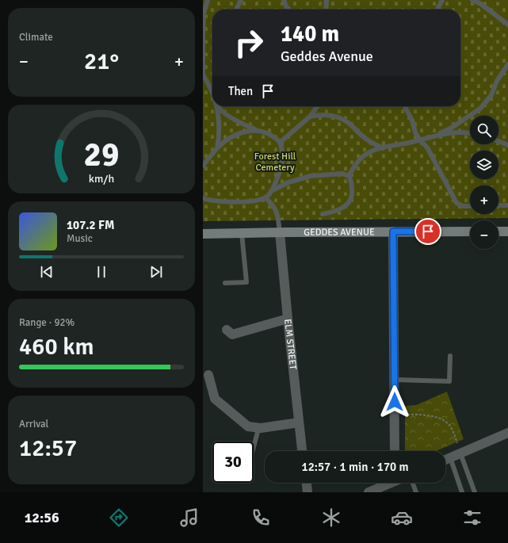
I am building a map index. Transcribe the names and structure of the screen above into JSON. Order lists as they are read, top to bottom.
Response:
{
  "streets": {
    "main road": ["GEDDES AVENUE"],
    "street": ["ELM STREET"]
  },
  "crossings": [
    ["GEDDES AVENUE", "ELM STREET"]
  ],
  "parks": ["Forest Hill Cemetery"],
  "page": {
    "tile": [
      "Climate",
      ["Range · 92%", "460 km"],
      ["Arrival", "12:57"]
    ],
    "turn": ["140 m", "Geddes Avenue"],
    "heat": ["−", "21°", "+"],
    "then": "Then",
    "map_buttons": ["+", "−"],
    "song": ["107.2 FM", "Music"],
    "limit": "30",
    "trip": "12:57 · 1 min · 170 m",
    "tabs": "12:56",
    "gauge": ["29", "km/h"]
  }
}
